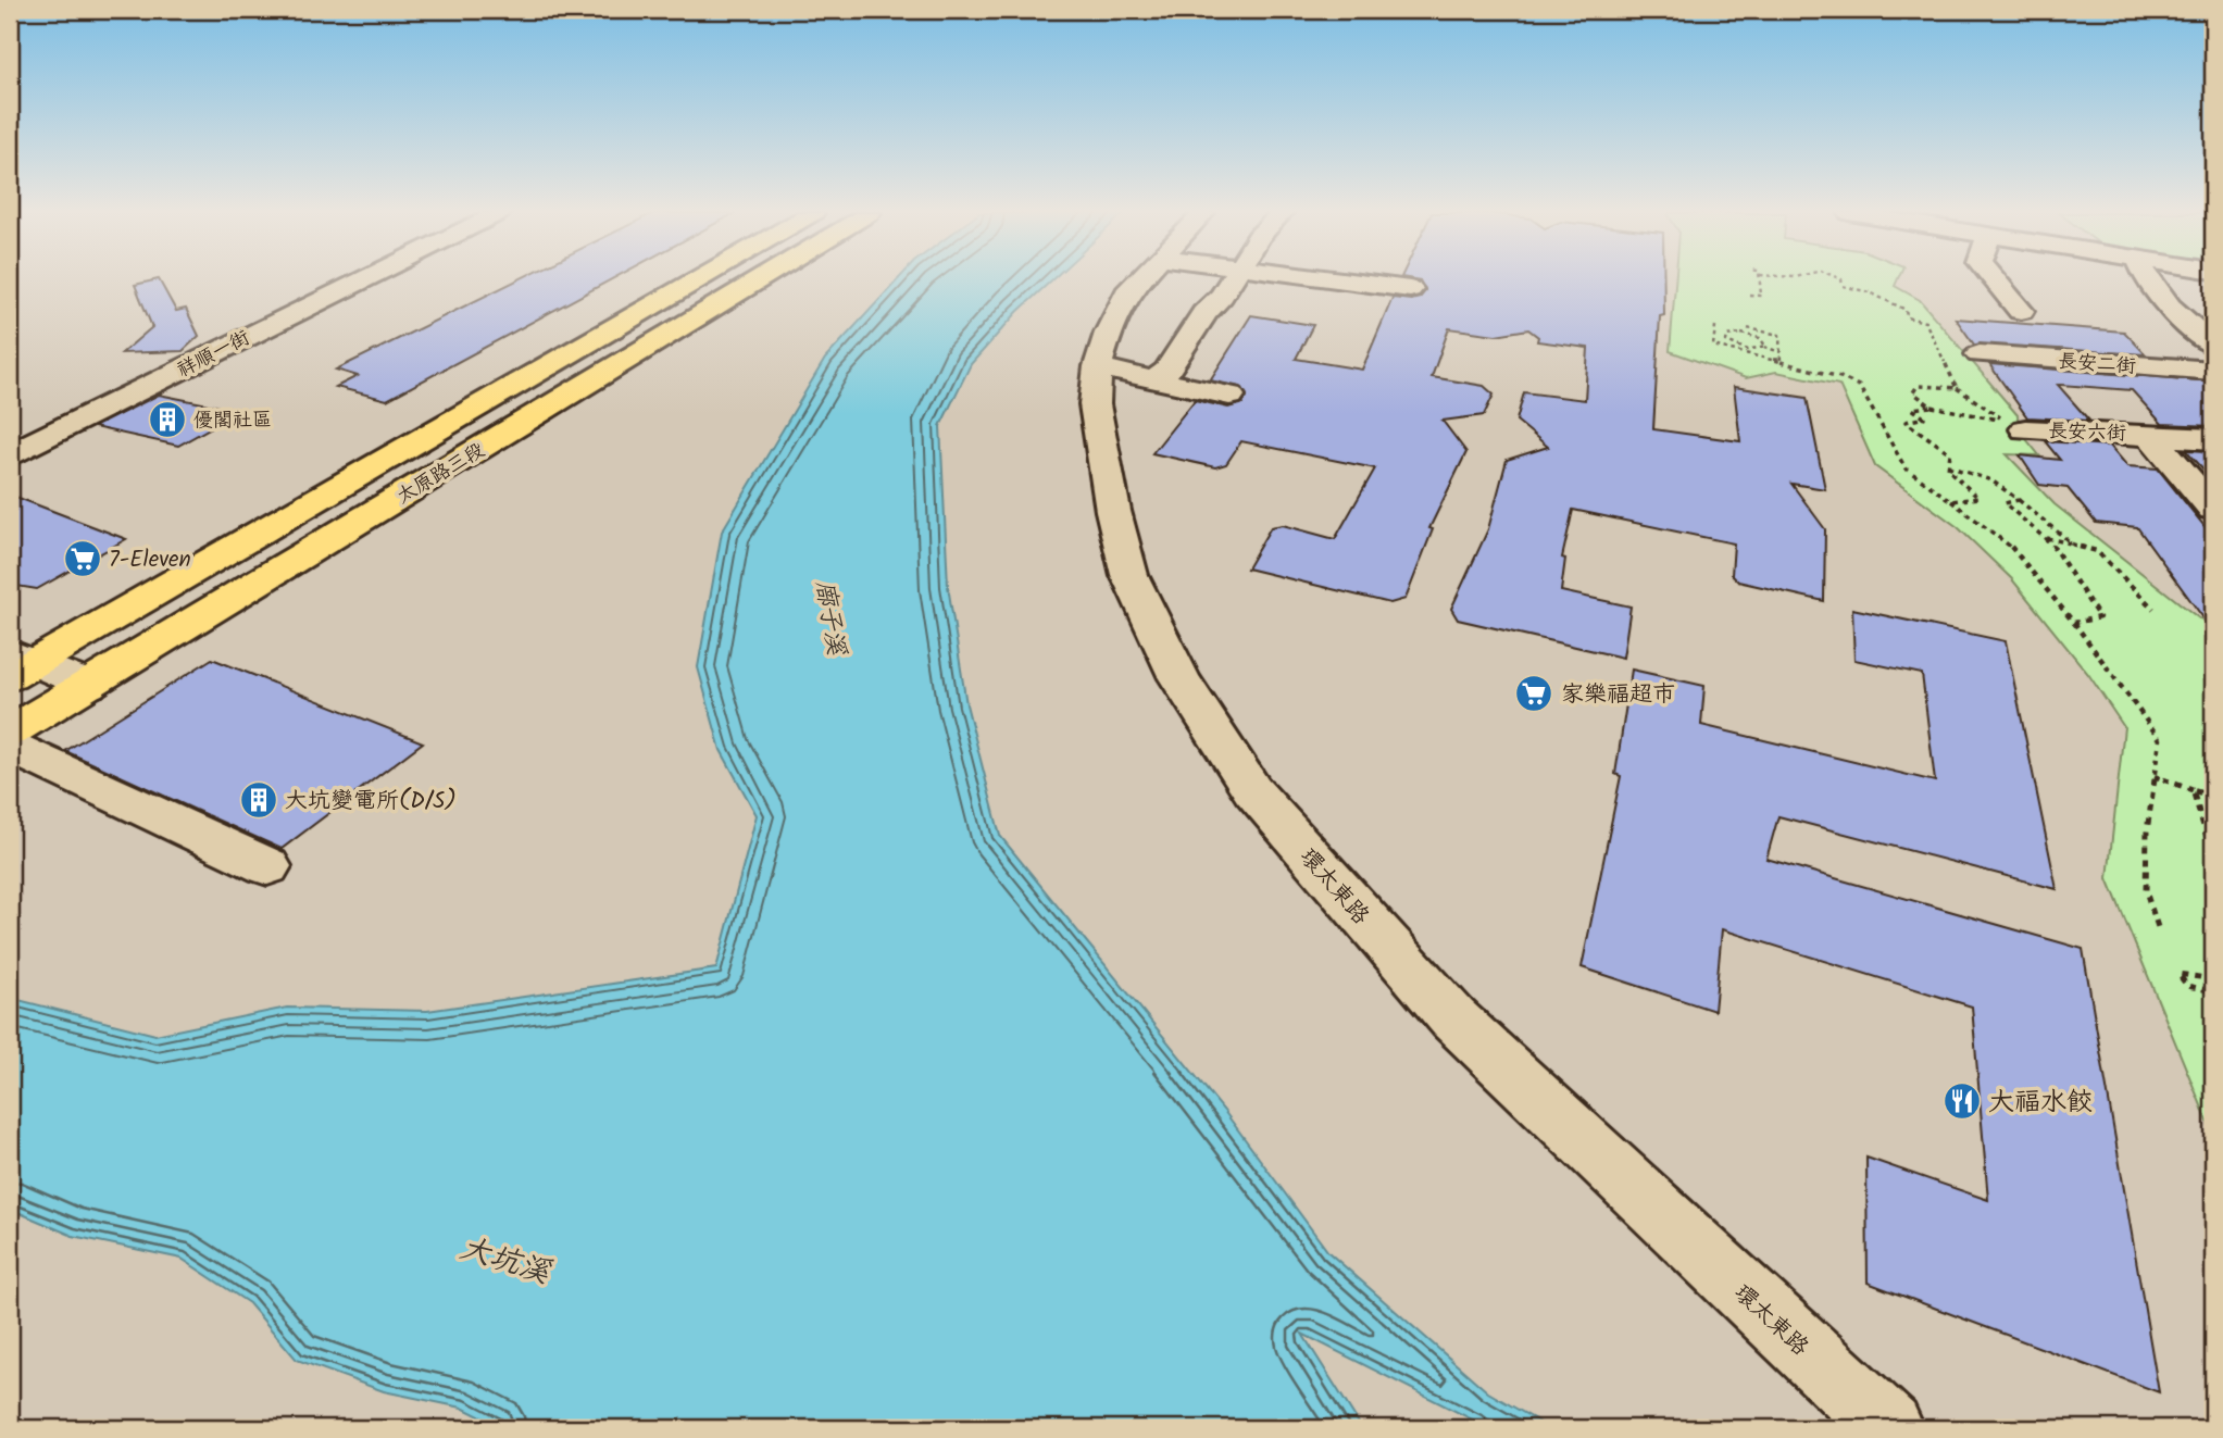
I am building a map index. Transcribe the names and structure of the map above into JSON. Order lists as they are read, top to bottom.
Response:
{
  "streets": {
    "main road": ["太原路三段"],
    "street": [
      "祥順一街",
      "長安二街",
      "長安六街",
      "環太東路"
    ]
  },
  "water": ["廍子溪", "大坑溪"],
  "places": {
    "building": ["優閣社區", "大坑變電所(D/S)"],
    "supermarket": ["7-Eleven", "家樂福超市"],
    "restaurant": ["大福水餃"]
  }
}
